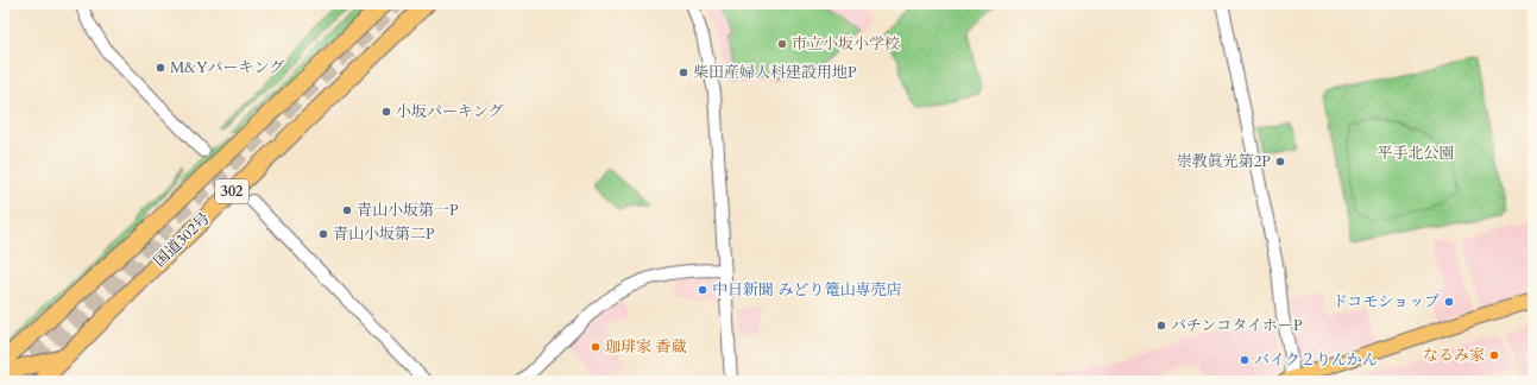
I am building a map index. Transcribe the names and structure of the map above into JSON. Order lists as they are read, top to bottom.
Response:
{
  "streets": {
    "highway": ["302", "国道302号"]
  },
  "parks": ["平手北公園"],
  "places": [
    "市立小坂小学校",
    "M&Yパーキング",
    "柴田産婦人科建設用地P",
    "小坂パーキング",
    "崇教眞光第2P",
    "青山小坂第一P",
    "青山小坂第二P",
    "中日新聞 みどり篭山専売店",
    "ドコモショップ",
    "パチンコタイホーP",
    "珈琲家 香蔵",
    "なるみ家",
    "バイク２りんかん"
  ]
}
